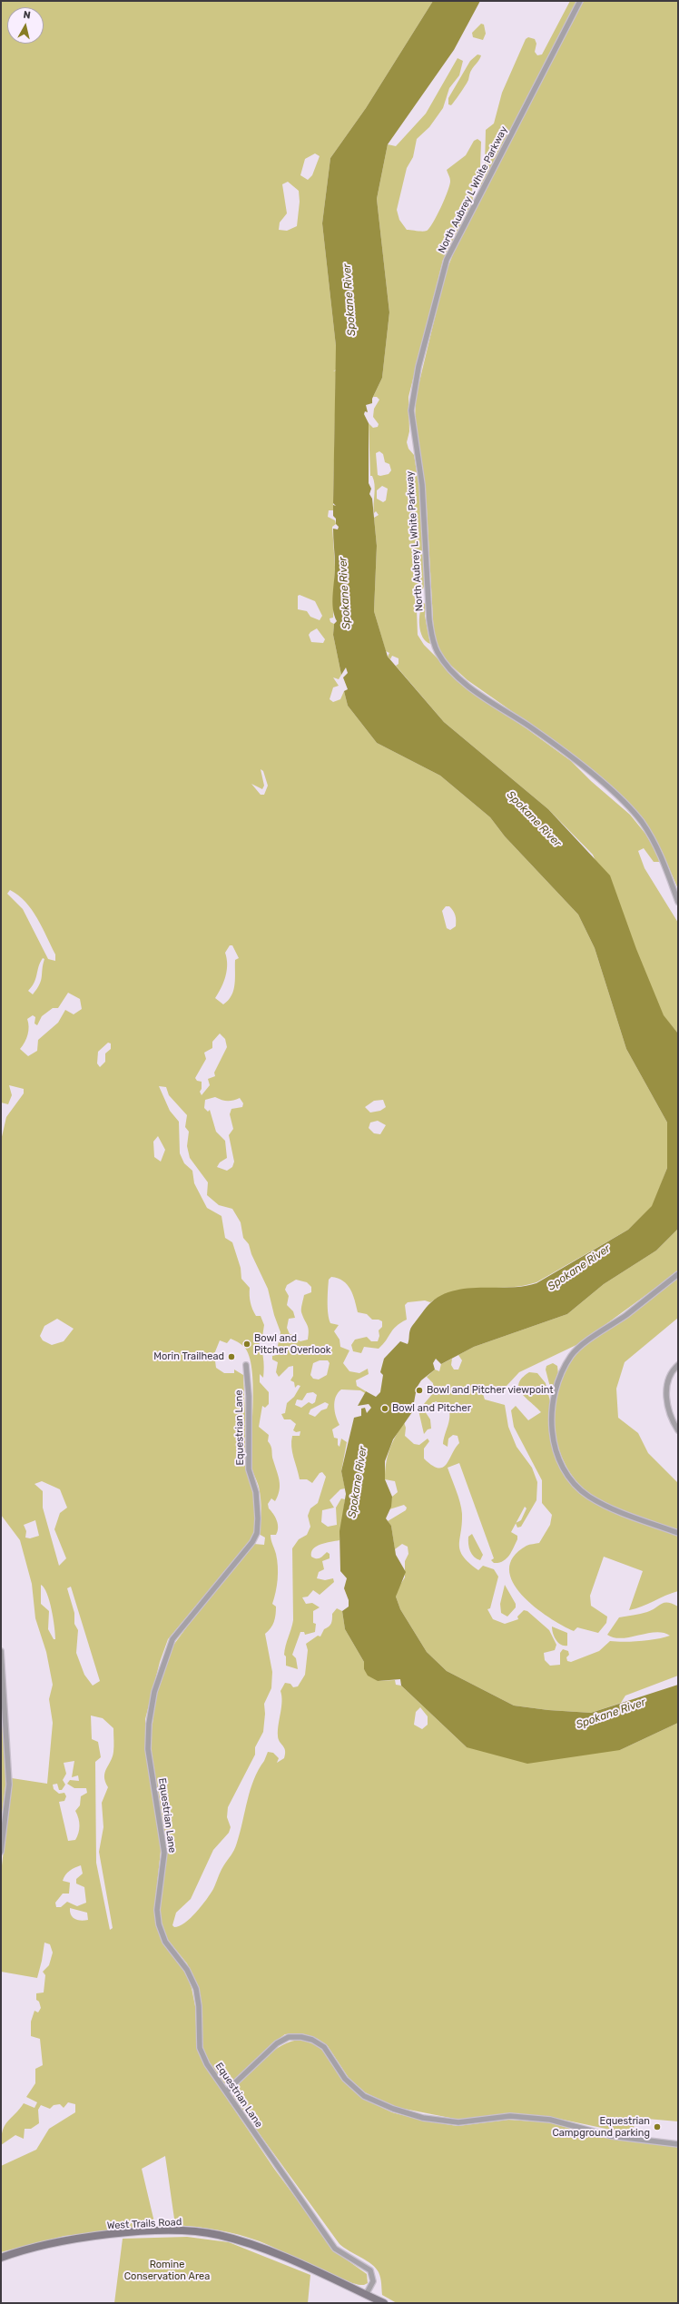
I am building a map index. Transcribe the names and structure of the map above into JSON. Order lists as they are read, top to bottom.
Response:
{
  "streets": {
    "main road": ["West Trails Road"],
    "street": ["North Aubrey L White Parkway", "Equestrian Lane"]
  },
  "crossings": [
    ["Equestrian Lane", "West Trails Road"]
  ],
  "water": ["Spokane River"],
  "parks": ["Romine Conservation Area"],
  "places": [
    "Bowl and Pitcher Overlook",
    "Morin Trailhead",
    "Bowl and Pitcher viewpoint",
    "Bowl and Pitcher",
    "Equestrian Campground parking"
  ],
  "north": "top"
}
